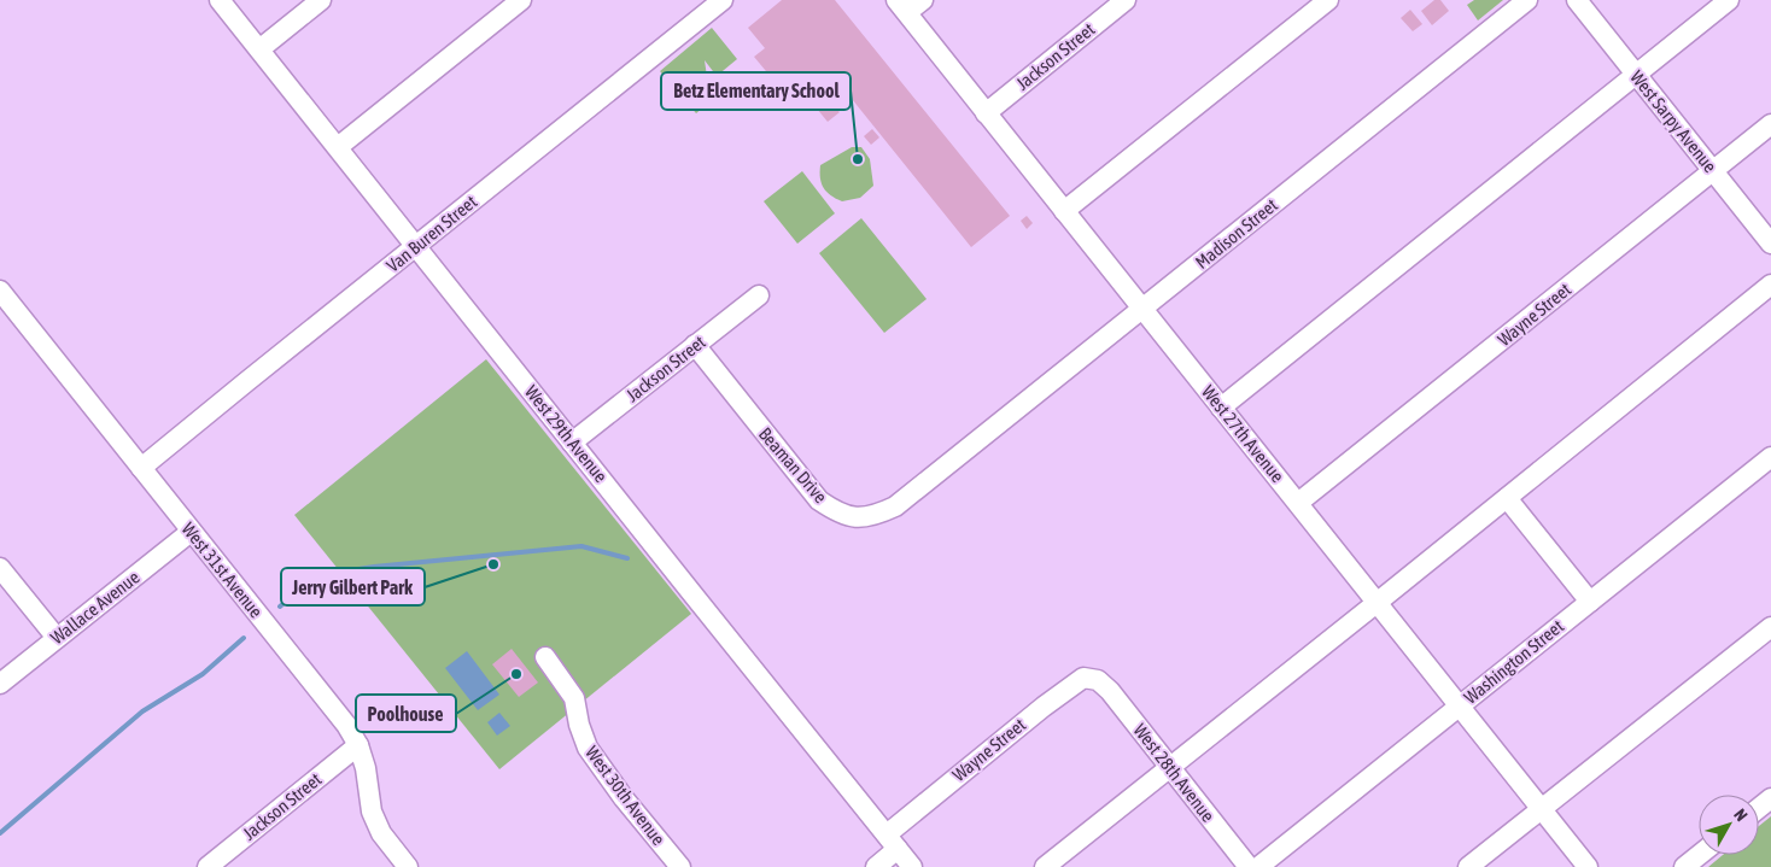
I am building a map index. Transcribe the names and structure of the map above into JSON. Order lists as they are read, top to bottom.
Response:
{
  "streets": {
    "street": [
      "Jackson Street",
      "West Sarpy Avenue",
      "Van Buren Street",
      "Madison Street",
      "Wayne Street",
      "West 29th Avenue",
      "West 27th Avenue",
      "Beaman Drive",
      "West 31st Avenue",
      "Wallace Avenue",
      "Washington Street",
      "West 28th Avenue",
      "West 30th Avenue"
    ]
  },
  "crossings": [
    ["Jackson Street", "West 29th Avenue"],
    ["Jackson Street", "West 27th Avenue"],
    ["Jackson Street", "Beaman Drive"],
    ["Jackson Street", "West 31st Avenue"],
    ["West Sarpy Avenue", "Wayne Street"],
    ["Van Buren Street", "West 29th Avenue"],
    ["Van Buren Street", "West 31st Avenue"],
    ["Madison Street", "West 27th Avenue"],
    ["Madison Street", "Beaman Drive"],
    ["Wayne Street", "West 29th Avenue"],
    ["Wayne Street", "West 27th Avenue"],
    ["Wayne Street", "West 28th Avenue"],
    ["West 27th Avenue", "Washington Street"],
    ["West 31st Avenue", "Wallace Avenue"]
  ],
  "places": ["Betz Elementary School", "Jerry Gilbert Park", "Poolhouse"],
  "north": "top right"
}
